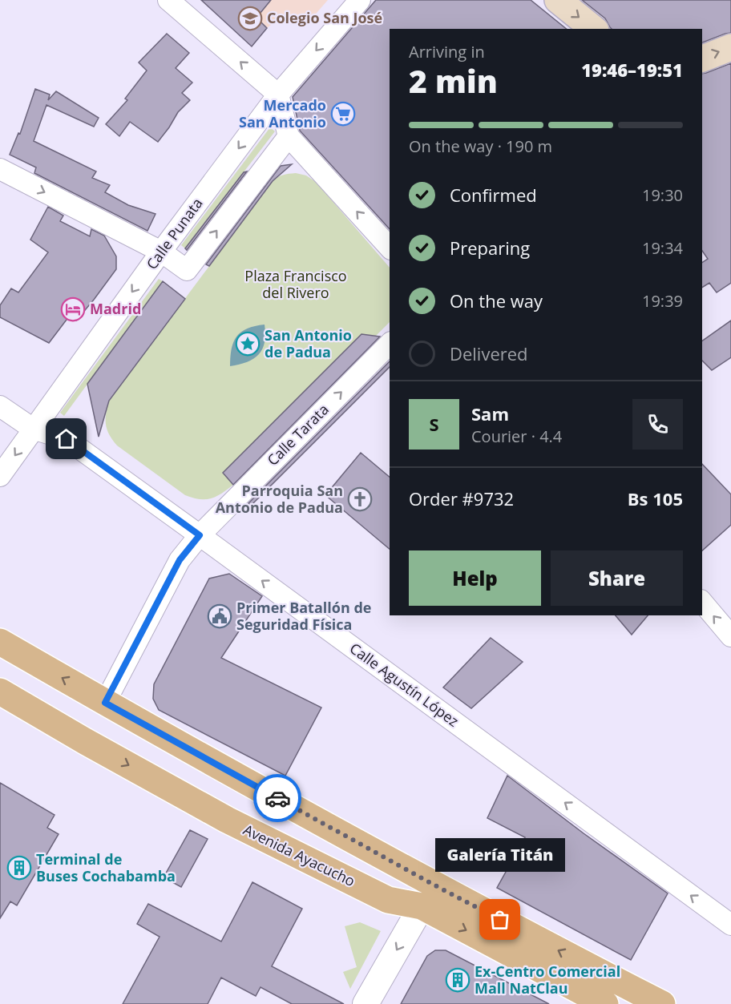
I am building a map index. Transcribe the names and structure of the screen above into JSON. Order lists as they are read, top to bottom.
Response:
{
  "streets": {
    "main road": ["Avenida Ayacucho"],
    "street": ["Calle Punata", "Calle Tarata", "Calle Agustín López"]
  },
  "crossings": [
    ["Calle Punata", "Calle Agustín López"],
    ["Calle Tarata", "Calle Agustín López"],
    ["Calle Tarata", "Avenida Ayacucho"]
  ],
  "one_way": ["Calle Punata", "Calle Tarata", "Calle Agustín López"],
  "parks": ["Plaza Francisco del Rivero"],
  "places": {
    "school or university": ["Colegio San José"],
    "supermarket": ["Mercado San Antonio"],
    "hotel": ["Madrid"],
    "place": ["San Antonio de Padua"],
    "church": ["Parroquia San Antonio de Padua"],
    "public building": ["Primer Batallón de Seguridad Física"],
    "building": ["Terminal de Buses Cochabamba", "Ex-Centro Comercial Mall NatClau"],
    "other": ["Galería Titán"]
  },
  "page": {
    "heading": ["2 min", "Arriving in", "19:46–19:51"],
    "panel": [
      "Sam",
      "Courier · 4.4",
      "Order #9732",
      "Bs 105"
    ],
    "bar": "On the way · 190 m",
    "list": [
      ["Confirmed", "19:30"],
      ["Preparing", "19:34"],
      ["On the way", "19:39"],
      "Delivered"
    ],
    "round": "S",
    "buttons": ["Help", "Share"],
    "bubble": "Galería Titán"
  }
}
